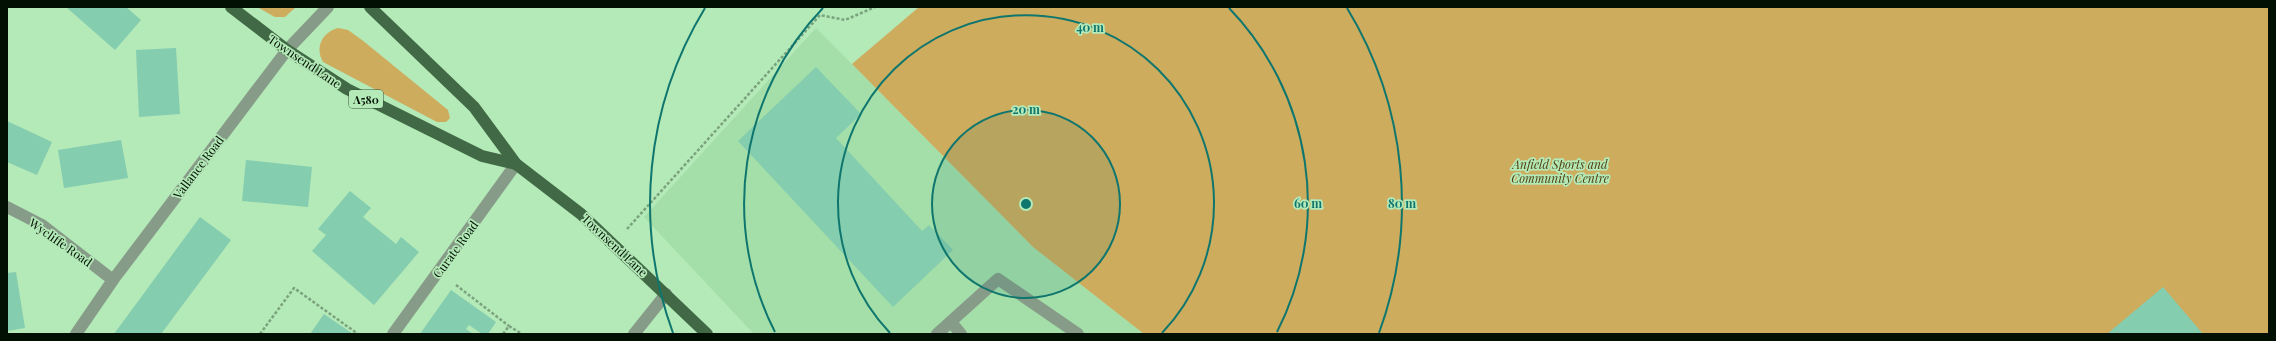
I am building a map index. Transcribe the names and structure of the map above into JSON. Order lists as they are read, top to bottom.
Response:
{
  "streets": {
    "main road": ["Townsend Lane", "A580"],
    "street": ["Vallance Road", "Wycliffe Road", "Curate Road"]
  },
  "crossings": [
    ["Townsend Lane", "Vallance Road"],
    ["Townsend Lane", "Curate Road"],
    ["Vallance Road", "Wycliffe Road"]
  ],
  "parks": ["Anfield Sports and Community Centre"],
  "rings": [
    "40 m",
    "20 m",
    "60 m",
    "80 m"
  ]
}
